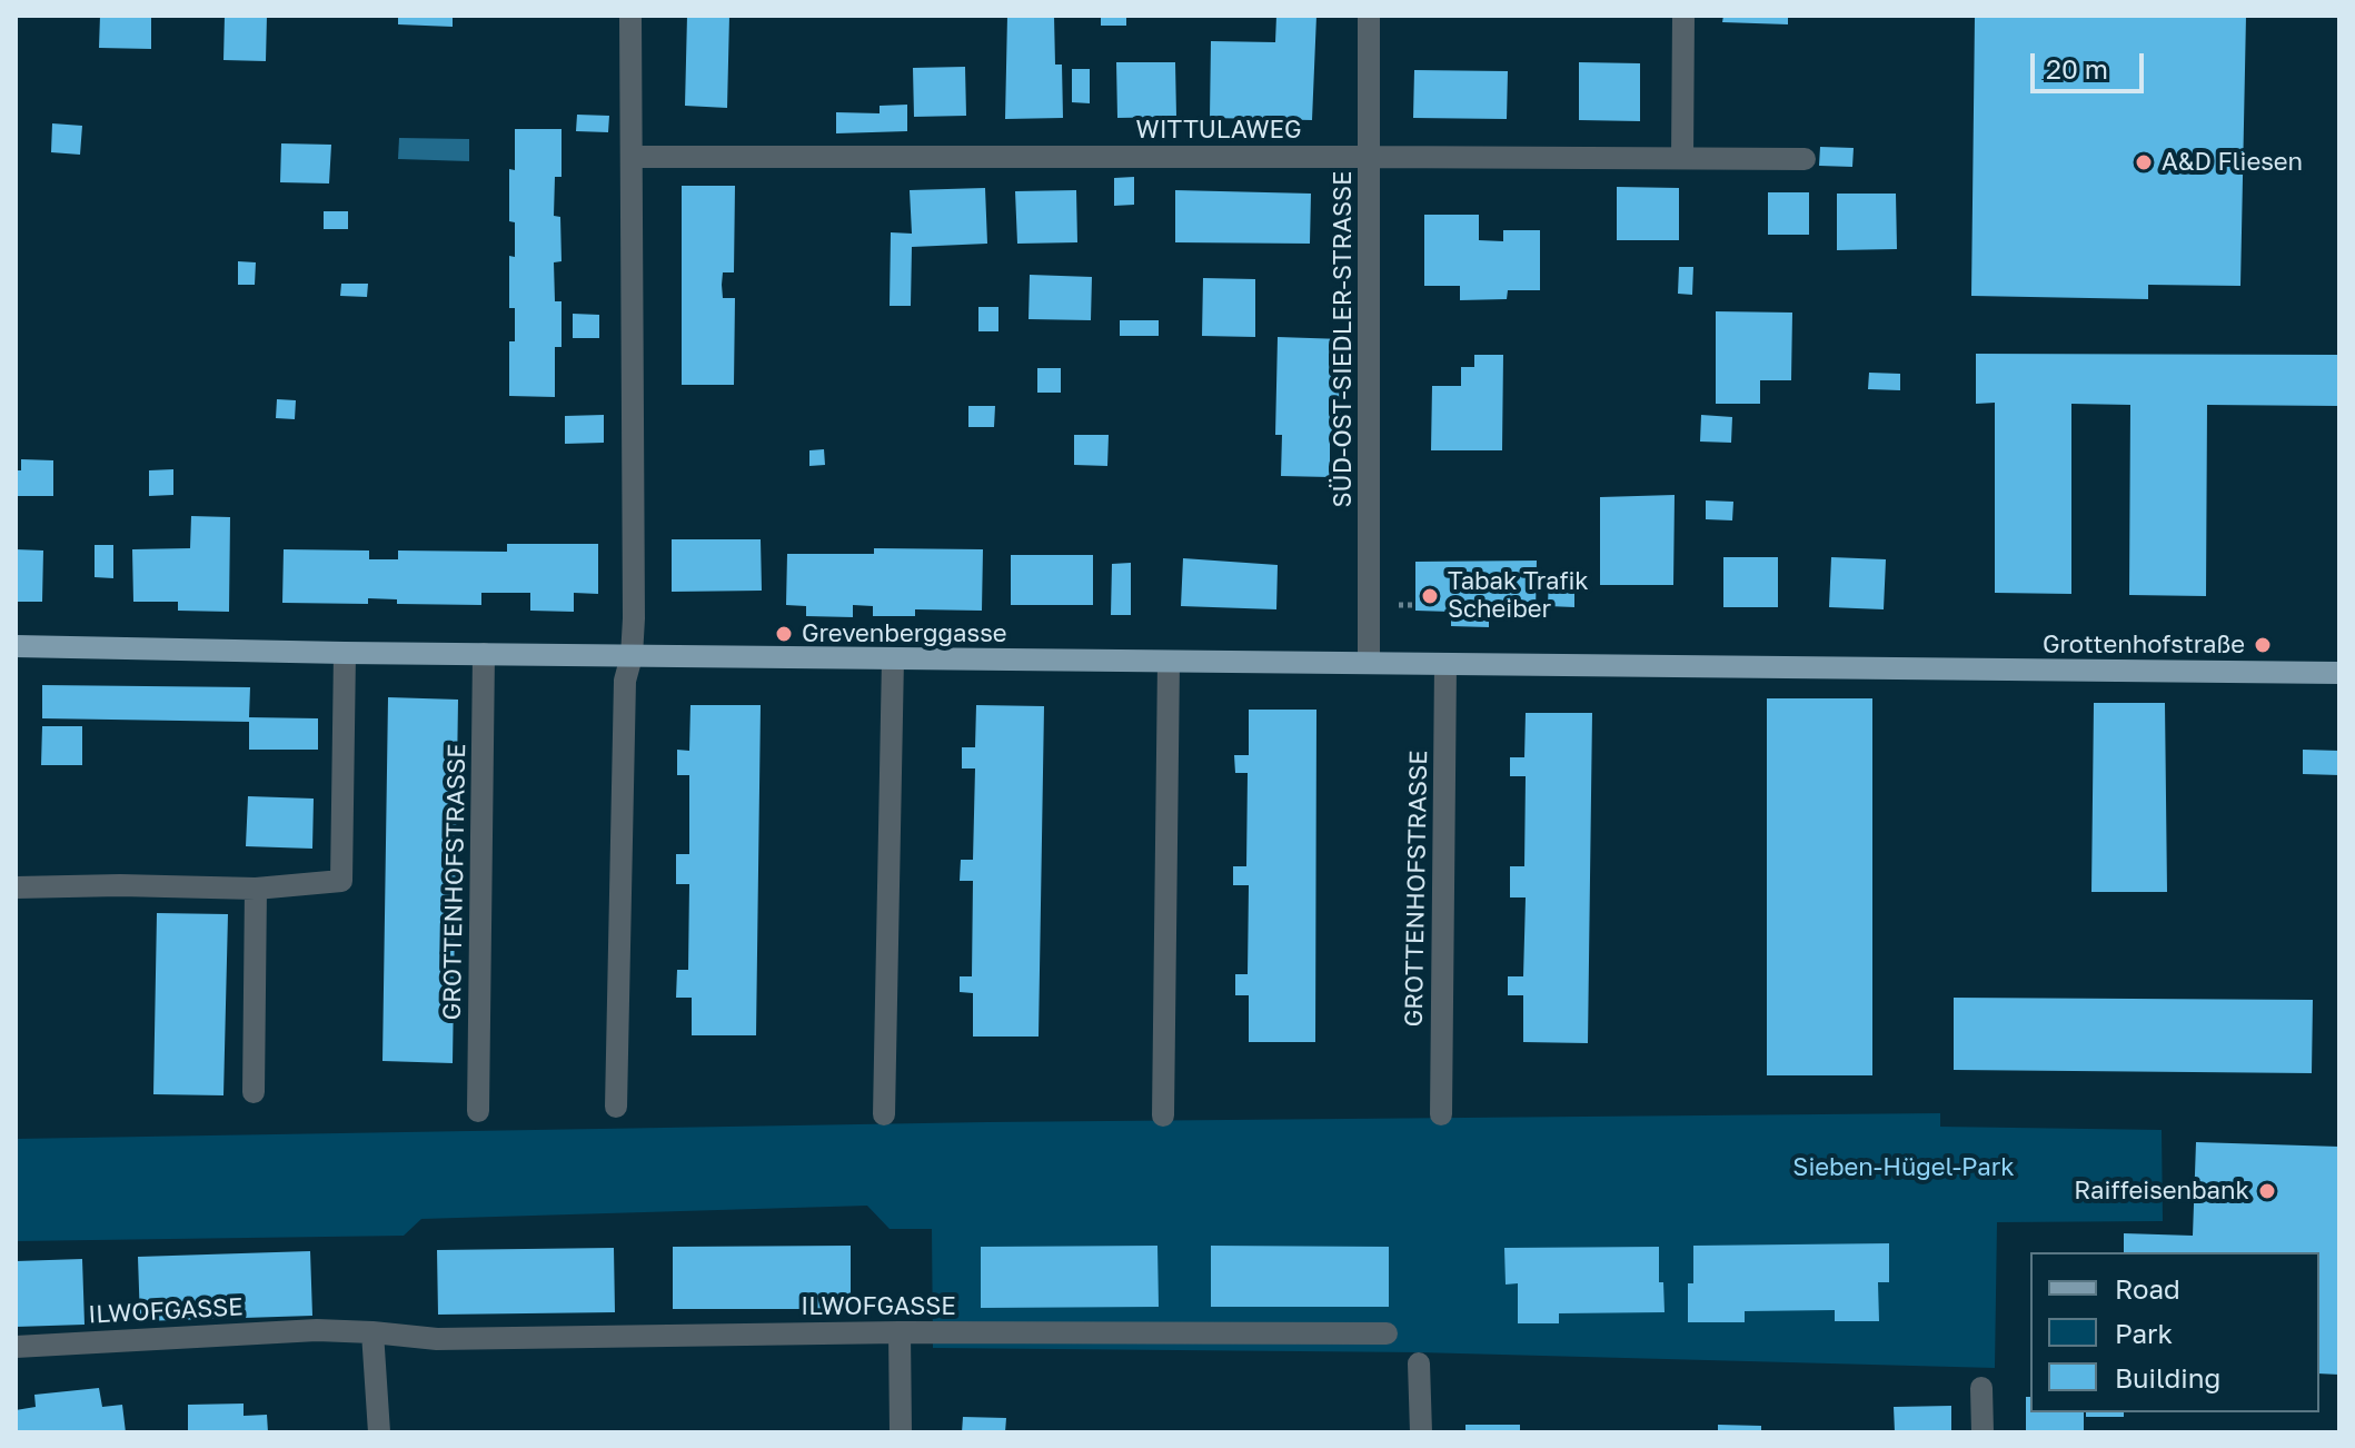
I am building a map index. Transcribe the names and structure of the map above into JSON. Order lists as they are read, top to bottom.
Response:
{
  "streets": {
    "street": [
      "WITTULAWEG",
      "SÜD-OST-SIEDLER-STRASSE",
      "GROTTENHOFSTRASSE",
      "ILWOFGASSE"
    ]
  },
  "crossings": [
    ["WITTULAWEG", "SÜD-OST-SIEDLER-STRASSE"]
  ],
  "parks": ["Sieben-Hügel-Park"],
  "places": [
    "A&D Fliesen",
    "Tabak Trafik Scheiber",
    "Grevenberggasse",
    "Grottenhofstraße",
    "Raiffeisenbank"
  ],
  "legend": ["Road", "Park", "Building"],
  "scale_bar": "20 m"
}
